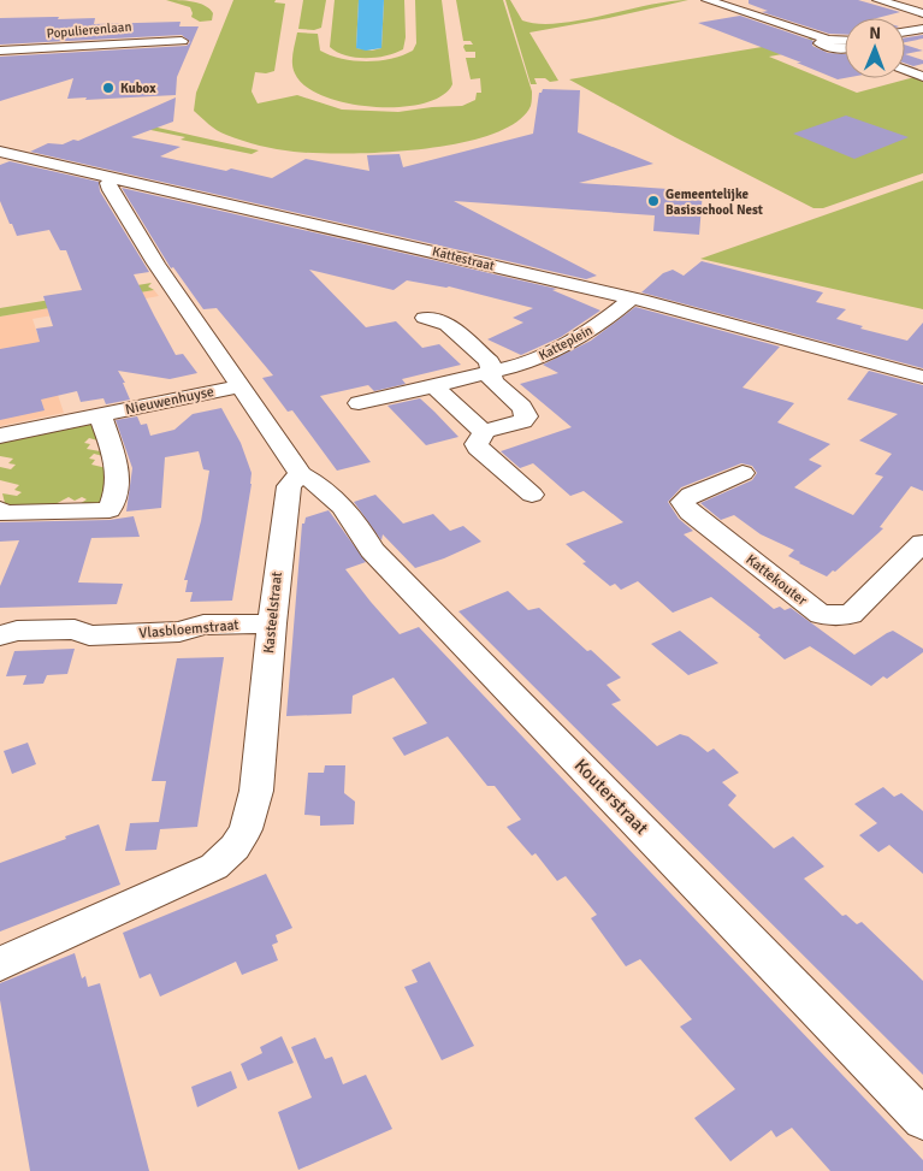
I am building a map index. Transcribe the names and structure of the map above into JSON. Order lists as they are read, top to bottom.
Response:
{
  "streets": {
    "street": [
      "Populierenlaan",
      "Kattestraat",
      "Katteplein",
      "Nieuwenhuyse",
      "Kattekouter",
      "Kasteelstraat",
      "Vlasbloemstraat",
      "Kouterstraat"
    ]
  },
  "crossings": [
    ["Kattestraat", "Katteplein"],
    ["Kasteelstraat", "Vlasbloemstraat"],
    ["Kasteelstraat", "Kouterstraat"]
  ],
  "places": ["Kubox", "Gemeentelijke Basisschool Nest"],
  "north": "top"
}
